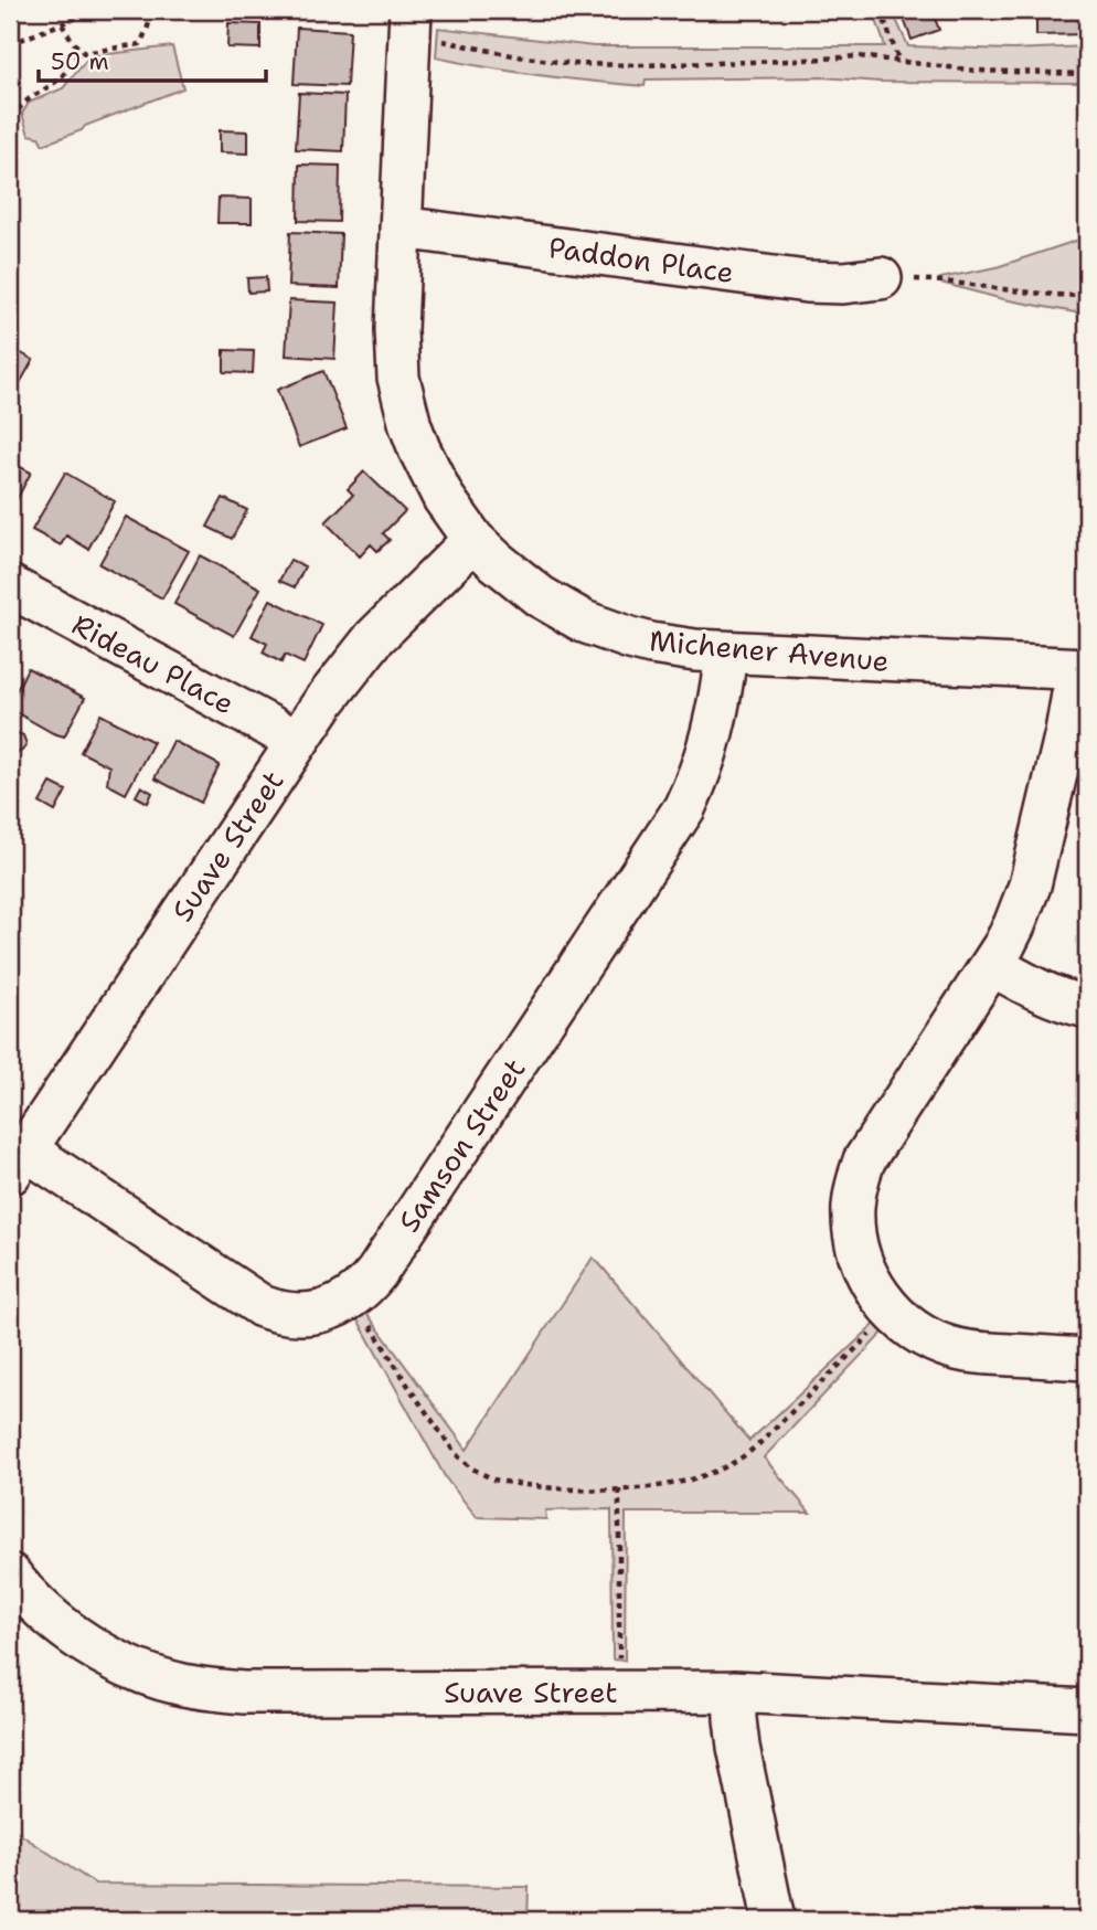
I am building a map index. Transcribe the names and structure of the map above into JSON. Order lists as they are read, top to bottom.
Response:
{
  "streets": {
    "street": [
      "Paddon Place",
      "Michener Avenue",
      "Rideau Place",
      "Suave Street",
      "Samson Street"
    ]
  },
  "crossings": [
    ["Paddon Place", "Michener Avenue"],
    ["Michener Avenue", "Suave Street"],
    ["Michener Avenue", "Samson Street"],
    ["Rideau Place", "Suave Street"],
    ["Suave Street", "Samson Street"]
  ],
  "scale_bar": "50 m"
}
